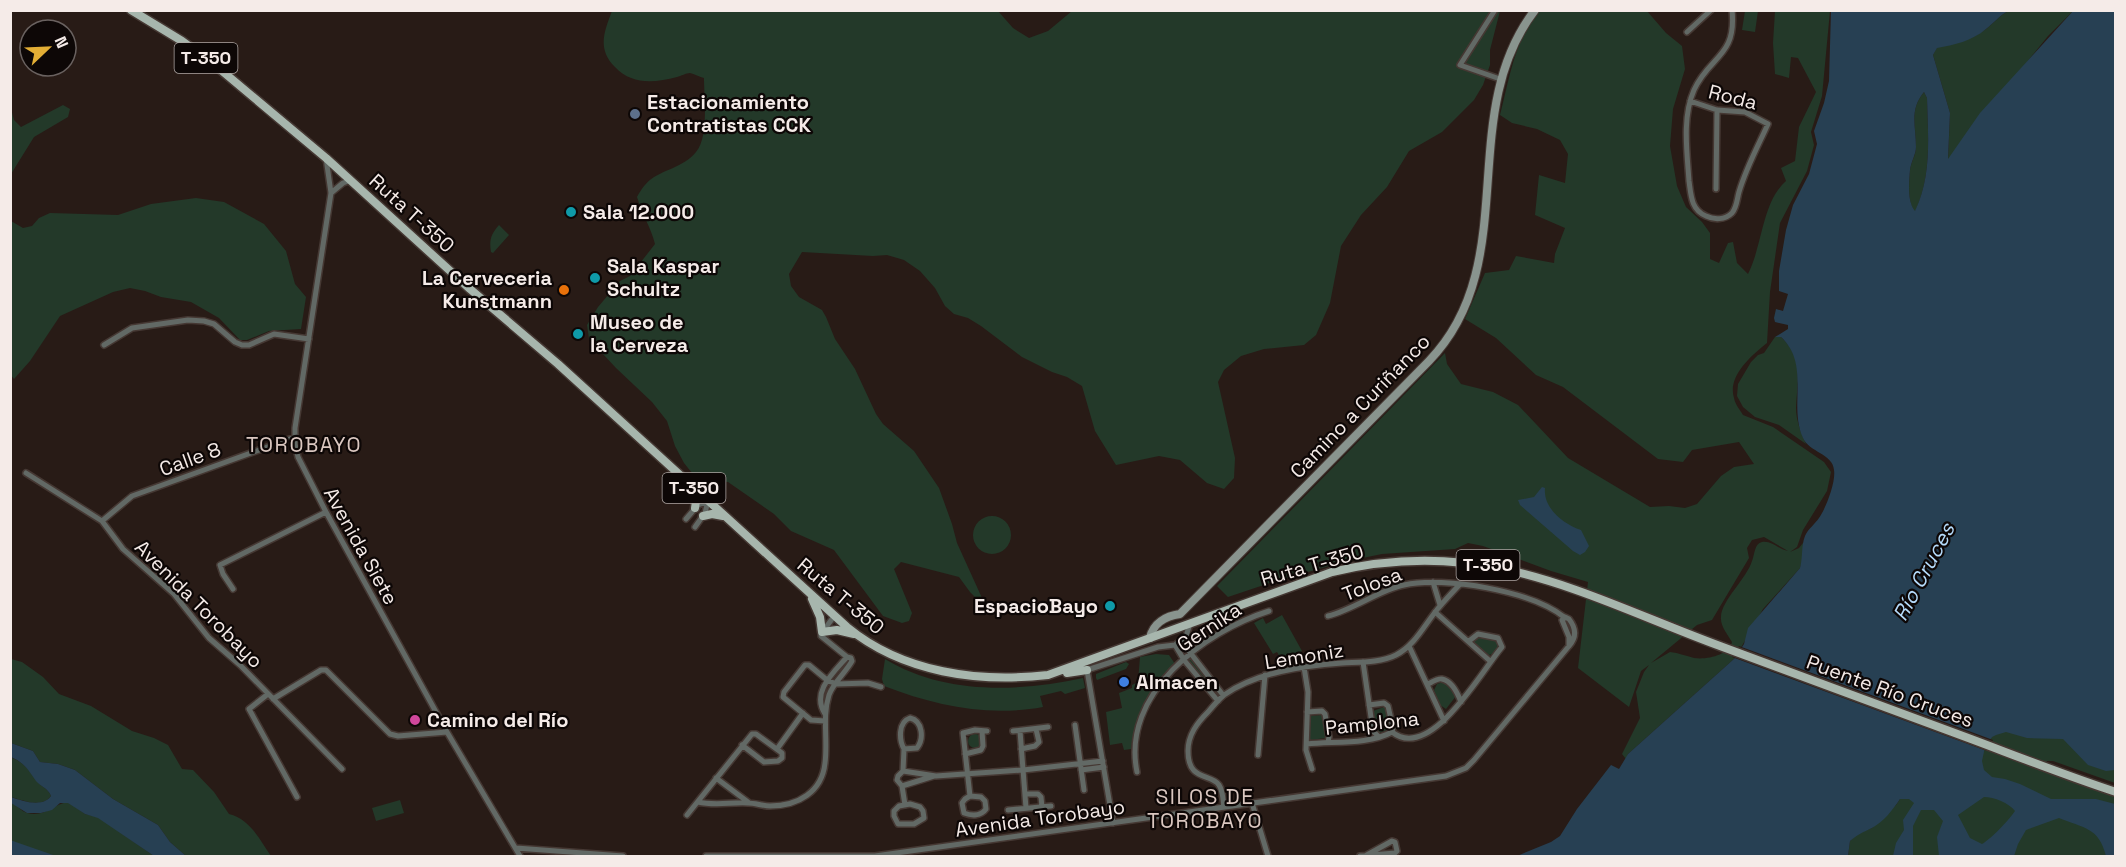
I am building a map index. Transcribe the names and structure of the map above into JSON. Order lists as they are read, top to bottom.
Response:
{
  "streets": {
    "main road": ["T-350", "Ruta T-350", "Puente Río Cruces"],
    "street": [
      "Roda",
      "Camino a Curiñanco",
      "Calle 8",
      "Avenida Siete",
      "Tolosa",
      "Avenida Torobayo",
      "Gernika",
      "Lemoniz",
      "Pamplona"
    ]
  },
  "crossings": [
    ["Ruta T-350", "Camino a Curiñanco"],
    ["Ruta T-350", "Avenida Siete"],
    ["Ruta T-350", "Puente Río Cruces"],
    ["Calle 8", "Avenida Siete"],
    ["Calle 8", "Avenida Torobayo"],
    ["Tolosa", "Avenida Torobayo"],
    ["Tolosa", "Lemoniz"],
    ["Avenida Torobayo", "Lemoniz"]
  ],
  "districts": ["TOROBAYO", "SILOS DE TOROBAYO"],
  "water": ["Río Cruces"],
  "places": [
    "Estacionamiento Contratistas CCK",
    "Sala 12.000",
    "Sala Kaspar Schultz",
    "La Cerveceria Kunstmann",
    "Museo de la Cerveza",
    "EspacioBayo",
    "Almacen",
    "Camino del Río"
  ],
  "north": "top right"
}
